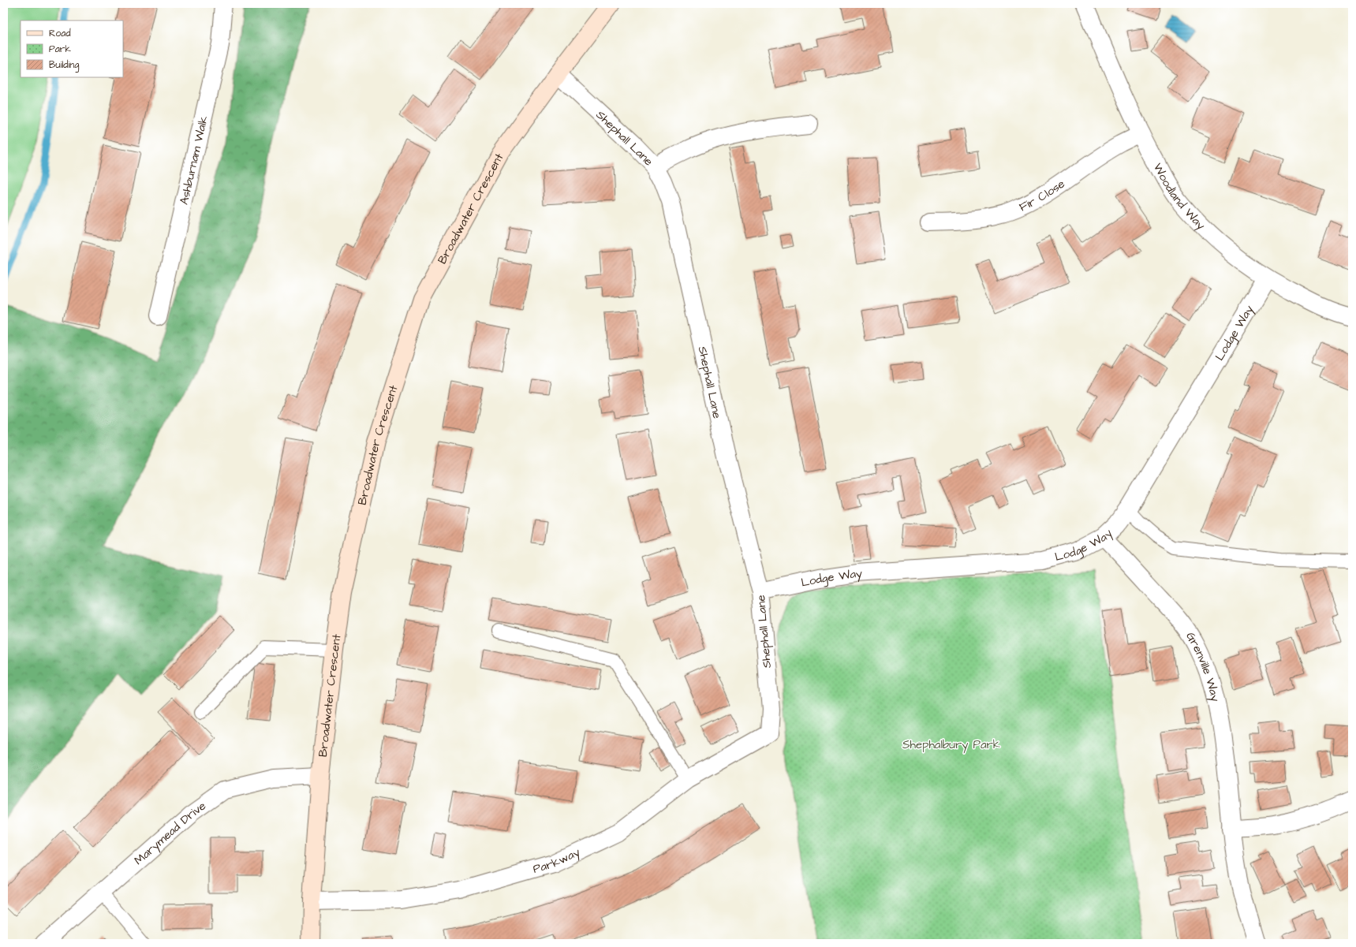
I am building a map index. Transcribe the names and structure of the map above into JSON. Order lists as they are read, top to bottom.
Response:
{
  "streets": {
    "street": [
      "Shephall Lane",
      "Ashburnam Walk",
      "Fir Close",
      "Woodland Way",
      "Broadwater Crescent",
      "Lodge Way",
      "Grenville Way",
      "Marymead Drive",
      "Parkway"
    ]
  },
  "crossings": [
    ["Shephall Lane", "Broadwater Crescent"],
    ["Shephall Lane", "Lodge Way"],
    ["Shephall Lane", "Parkway"],
    ["Fir Close", "Woodland Way"],
    ["Woodland Way", "Lodge Way"],
    ["Broadwater Crescent", "Marymead Drive"],
    ["Broadwater Crescent", "Parkway"],
    ["Lodge Way", "Grenville Way"]
  ],
  "parks": ["Shephalbury Park"],
  "legend": ["Road", "Park", "Building"]
}
